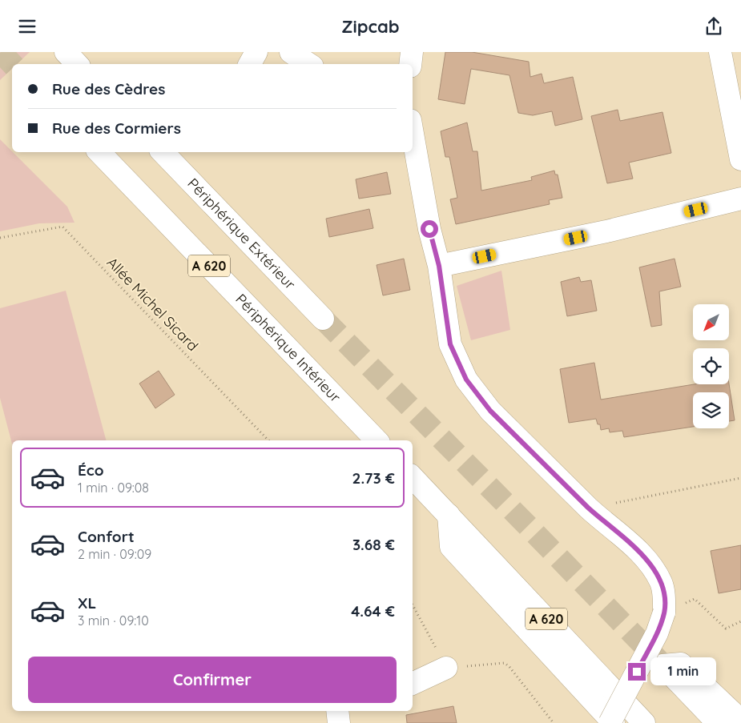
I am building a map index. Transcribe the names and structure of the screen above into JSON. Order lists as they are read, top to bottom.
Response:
{
  "streets": {
    "main road": ["Périphérique Extérieur", "A 620", "Périphérique Intérieur"],
    "path": ["Allée Michel Sicard"]
  },
  "north": "bottom left",
  "page": {
    "header": "Zipcab",
    "banner": ["Rue des Cèdres", "Rue des Cormiers"],
    "list": [
      {
        "name": "Éco",
        "note": "1 min · 09:08",
        "value": "2.73 €"
      },
      {
        "name": "Confort",
        "note": "2 min · 09:09",
        "value": "3.68 €"
      },
      {
        "name": "XL",
        "note": "3 min · 09:10",
        "value": "4.64 €"
      }
    ],
    "buttons": "Confirmer",
    "bubble": "1 min"
  }
}
